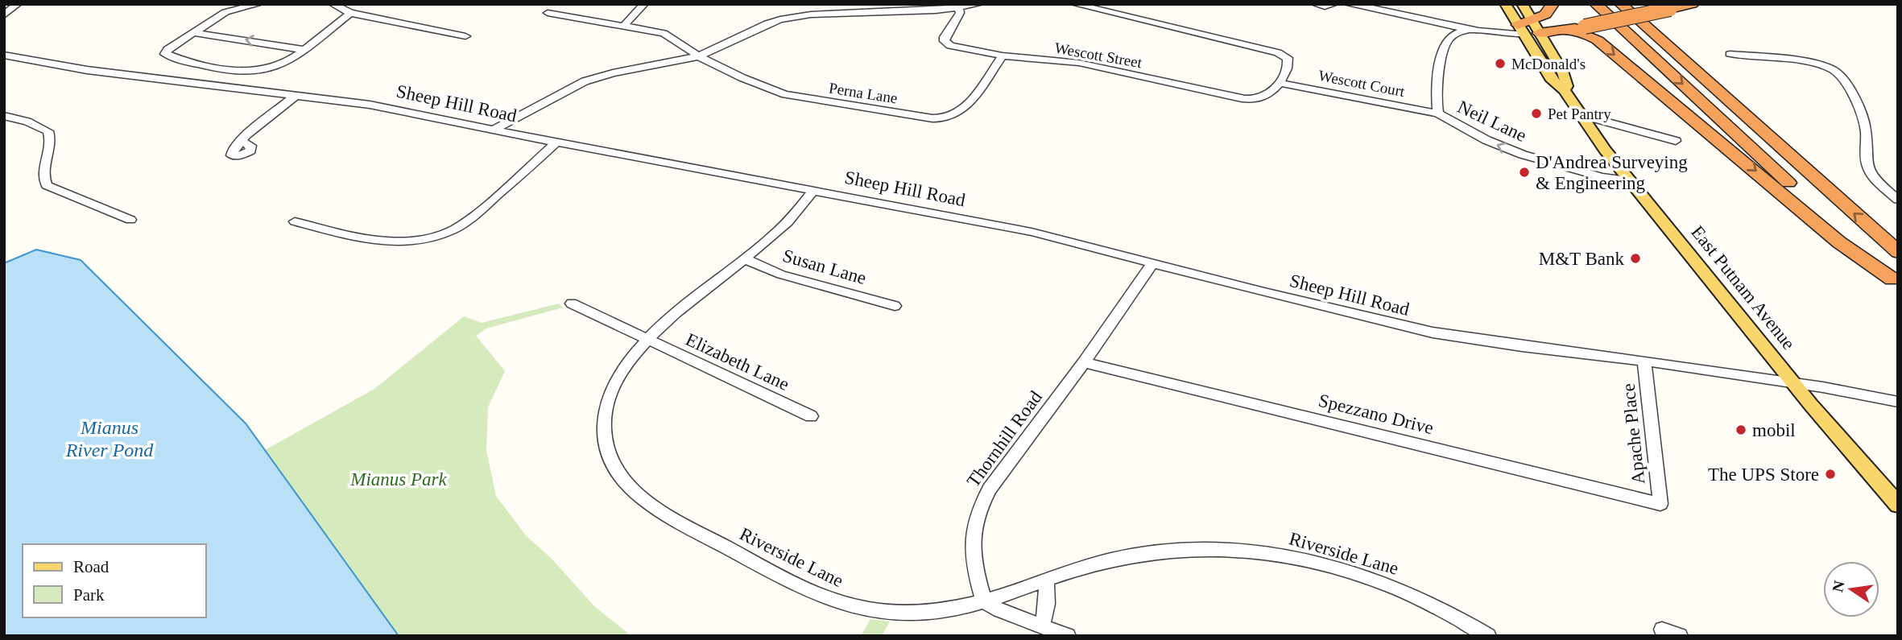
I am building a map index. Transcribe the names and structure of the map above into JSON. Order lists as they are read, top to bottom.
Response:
{
  "streets": {
    "main road": ["East Putnam Avenue"],
    "street": [
      "Wescott Street",
      "Wescott Court",
      "Perna Lane",
      "Sheep Hill Road",
      "Neil Lane",
      "Susan Lane",
      "Elizabeth Lane",
      "Spezzano Drive",
      "Apache Place",
      "Thornhill Road",
      "Riverside Lane"
    ]
  },
  "crossings": [
    ["Wescott Street", "Wescott Court"],
    ["Wescott Street", "Perna Lane"],
    ["Wescott Court", "Neil Lane"],
    ["Sheep Hill Road", "East Putnam Avenue"],
    ["Sheep Hill Road", "Apache Place"],
    ["Sheep Hill Road", "Thornhill Road"],
    ["Sheep Hill Road", "Riverside Lane"],
    ["Neil Lane", "East Putnam Avenue"],
    ["Susan Lane", "Riverside Lane"],
    ["Elizabeth Lane", "Riverside Lane"],
    ["Spezzano Drive", "Apache Place"],
    ["Spezzano Drive", "Thornhill Road"],
    ["Thornhill Road", "Riverside Lane"]
  ],
  "water": ["Mianus River Pond"],
  "parks": ["Mianus Park"],
  "places": [
    "McDonald's",
    "Pet Pantry",
    "D'Andrea Surveying & Engineering",
    "M&T Bank",
    "mobil",
    "The UPS Store"
  ],
  "legend": ["Road", "Park"],
  "north": "left"
}
